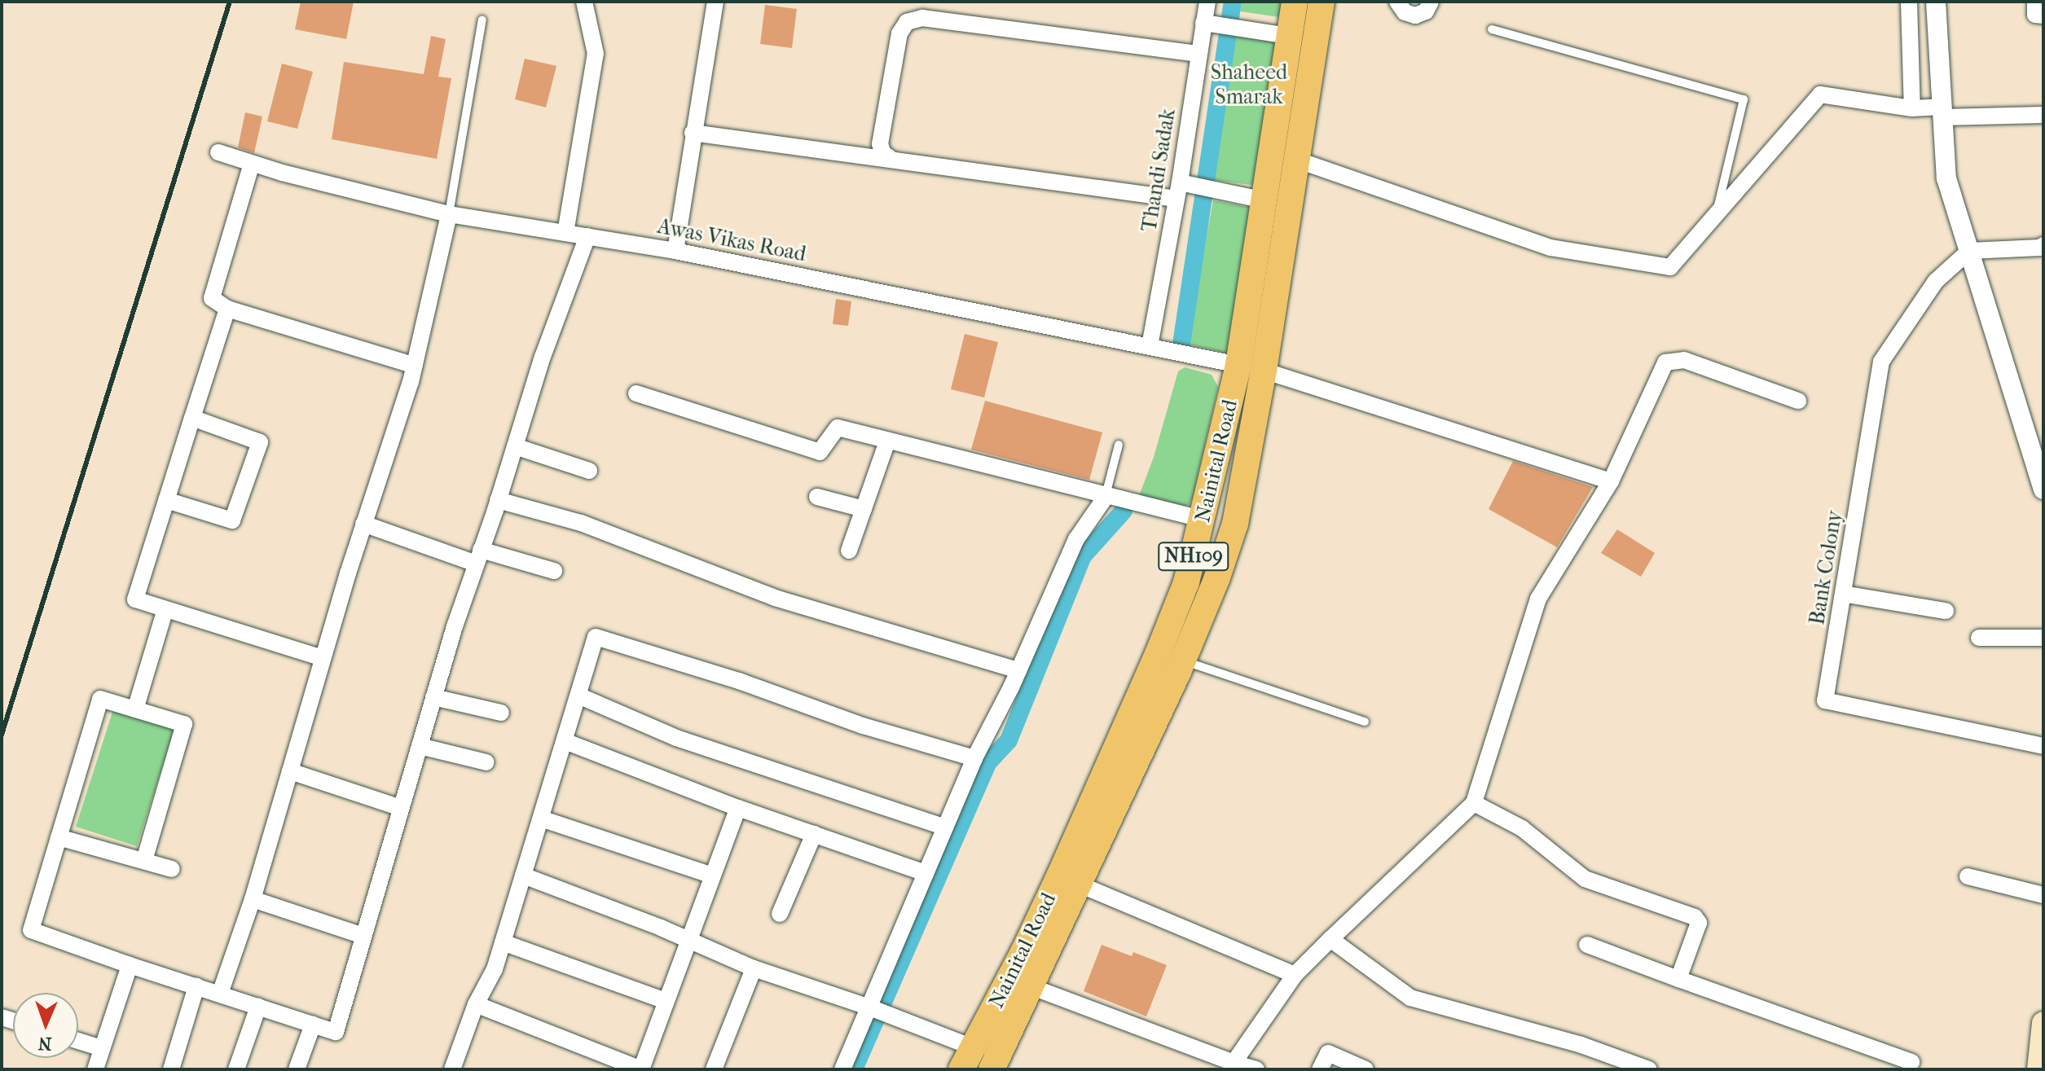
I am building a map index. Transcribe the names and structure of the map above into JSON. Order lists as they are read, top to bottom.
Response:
{
  "streets": {
    "highway": ["Nainital Road", "NH109"],
    "street": ["Thandi Sadak", "Awas Vikas Road", "Bank Colony"]
  },
  "crossings": [
    ["Thandi Sadak", "Awas Vikas Road"],
    ["Awas Vikas Road", "Nainital Road"]
  ],
  "parks": ["Shaheed Smarak"],
  "north": "bottom"
}
